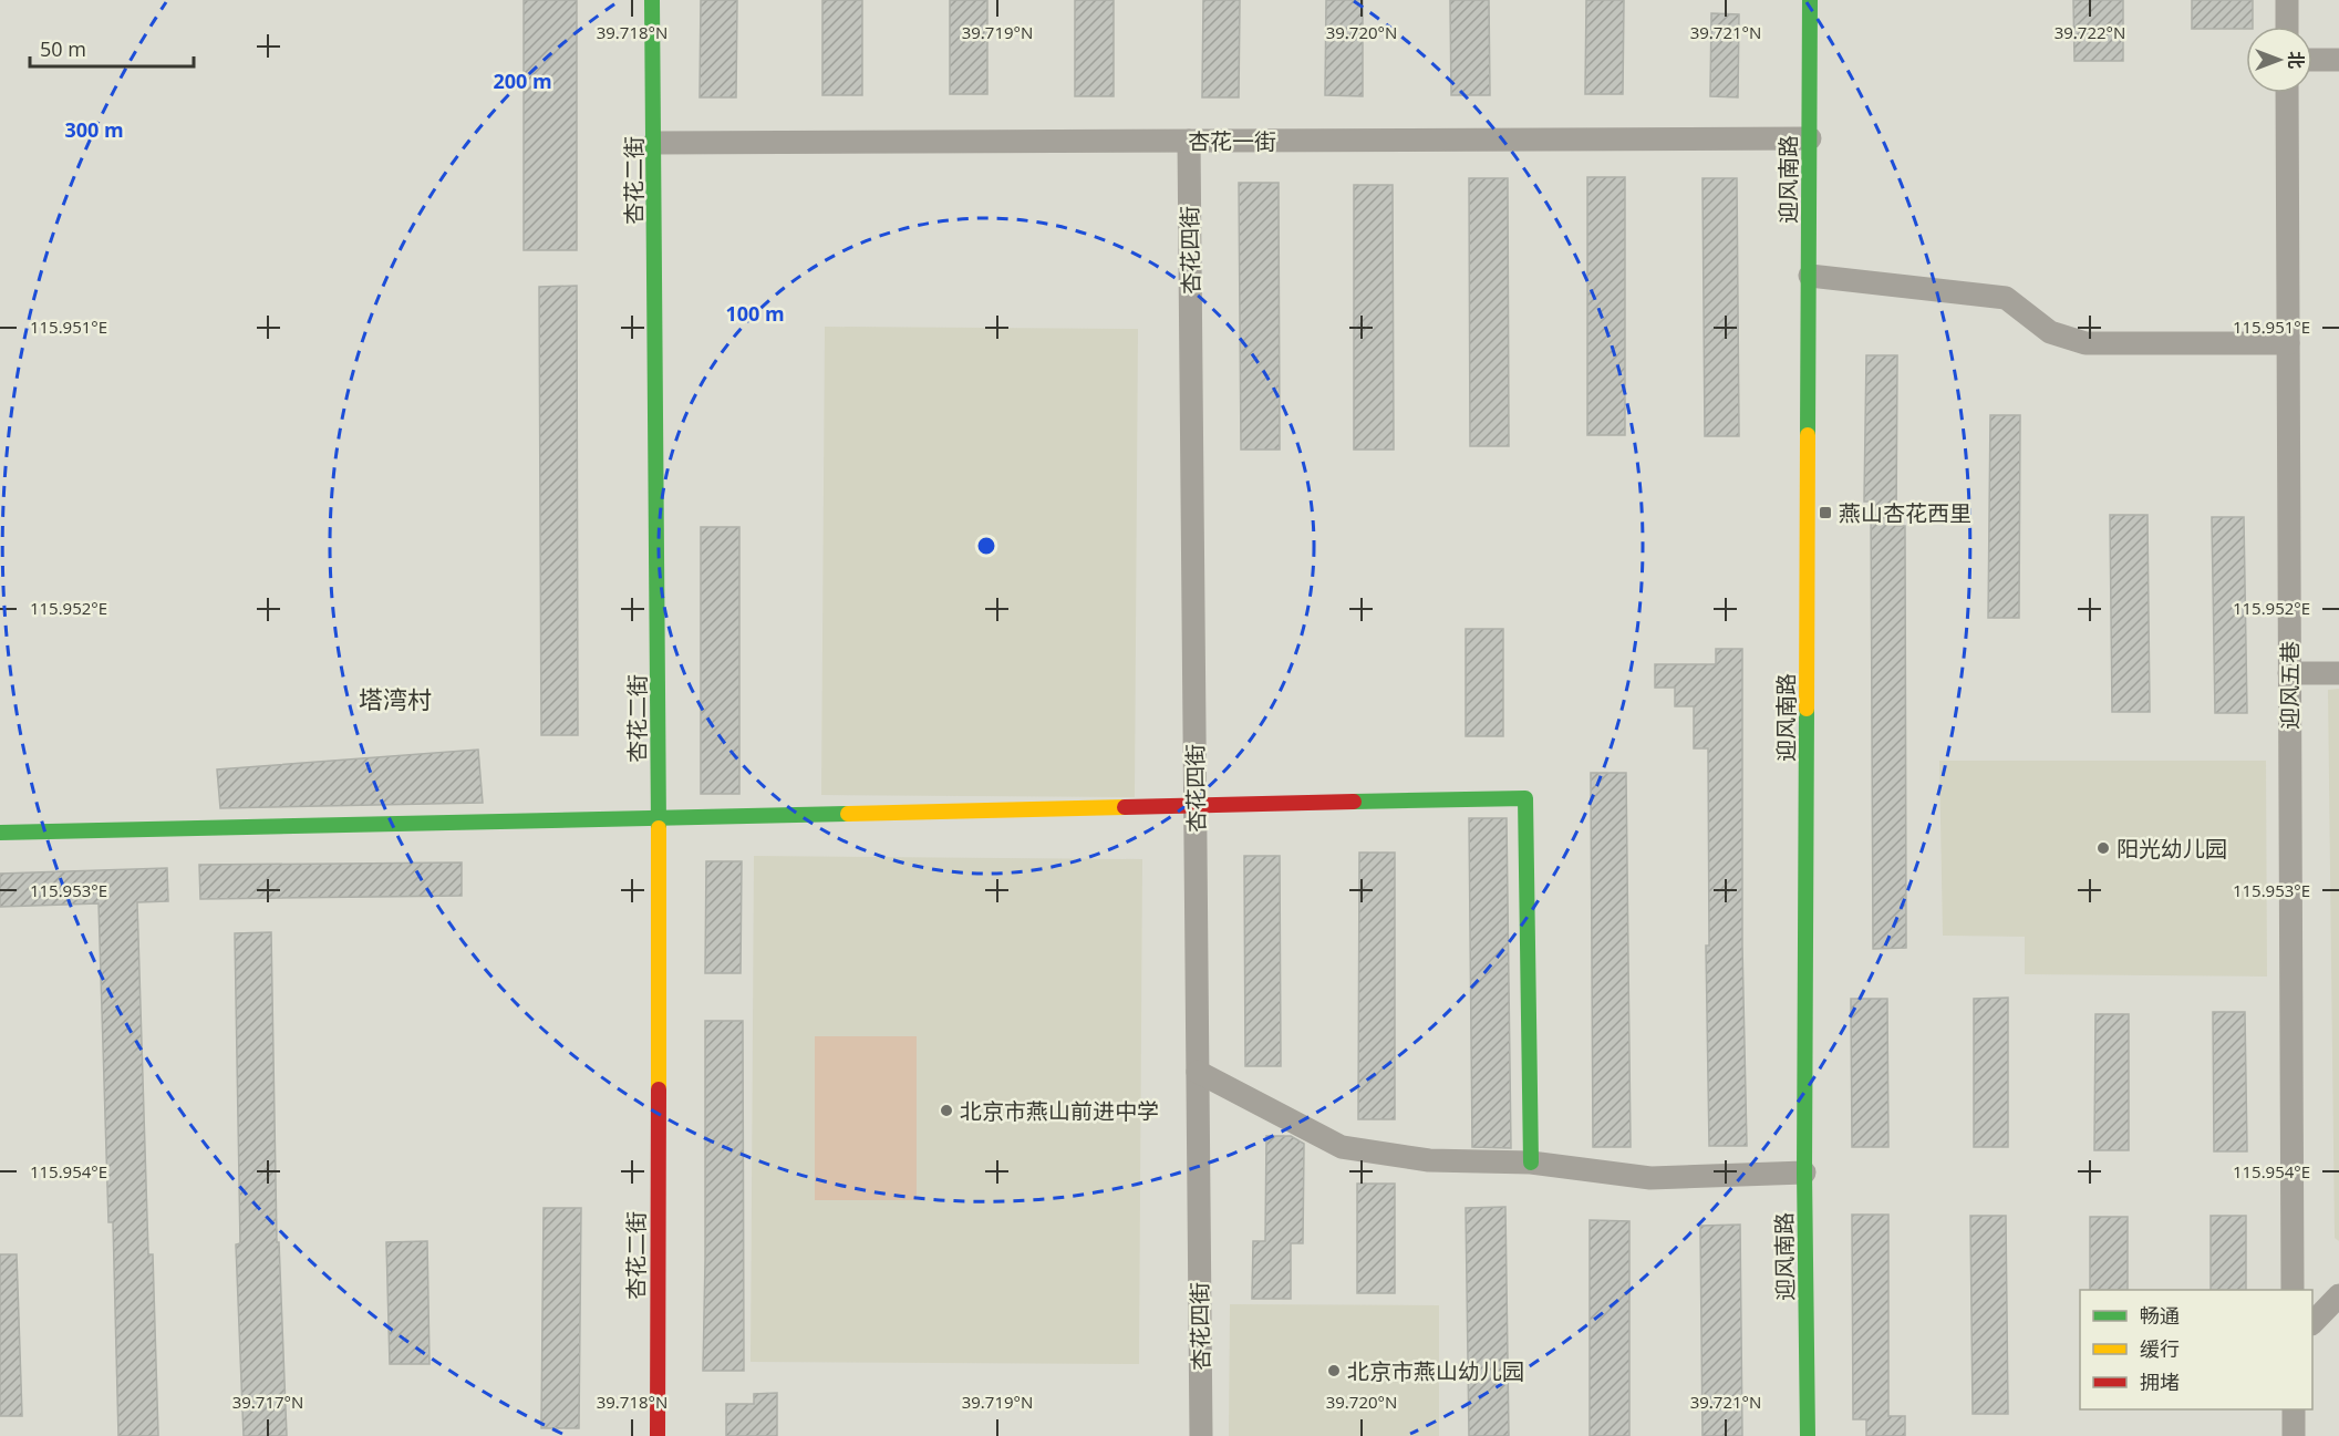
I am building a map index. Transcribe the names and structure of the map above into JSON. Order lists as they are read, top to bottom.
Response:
{
  "streets": {
    "street": [
      "杏花一街",
      "迎风南路",
      "杏花二街",
      "杏花四街",
      "迎风五巷"
    ]
  },
  "crossings": [
    ["杏花一街", "迎风南路"],
    ["杏花一街", "杏花二街"],
    ["杏花一街", "杏花四街"]
  ],
  "districts": ["塔湾村"],
  "places": {
    "transit": ["燕山杏花西里"],
    "other": ["阳光幼儿园", "北京市燕山前进中学", "北京市燕山幼儿园"]
  },
  "legend": ["畅通", "缓行", "拥堵"],
  "scale_bar": "50 m",
  "north": "right",
  "coordinates": [
    "39.718°N",
    "39.719°N",
    "39.720°N",
    "39.721°N",
    "39.722°N",
    "115.951°E",
    "115.952°E",
    "115.953°E",
    "115.954°E",
    "39.717°N"
  ],
  "rings": ["200 m", "300 m", "100 m"]
}
